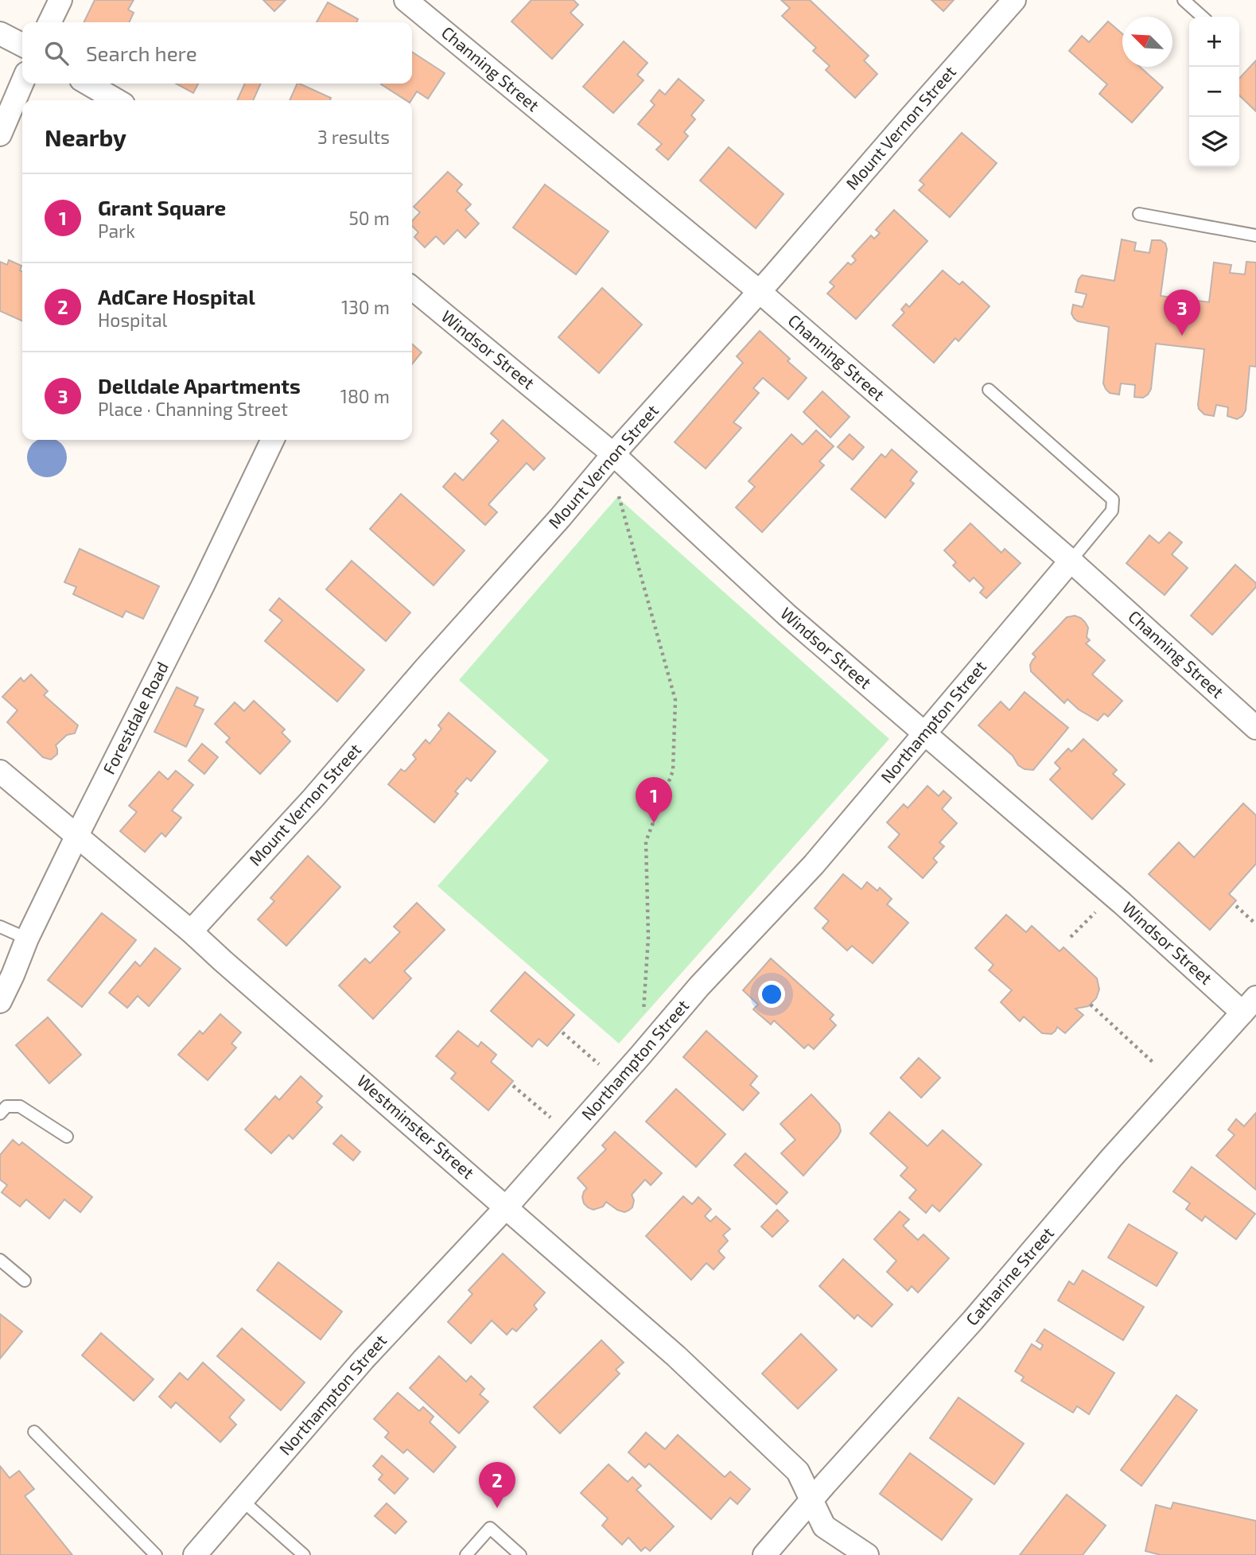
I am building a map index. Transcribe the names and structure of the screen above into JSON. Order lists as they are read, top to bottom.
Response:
{
  "streets": {
    "street": [
      "Channing Street",
      "Mount Vernon Street",
      "Windsor Street",
      "Forestdale Road",
      "Northampton Street",
      "Westminster Street",
      "Catharine Street"
    ]
  },
  "crossings": [
    ["Channing Street", "Mount Vernon Street"],
    ["Channing Street", "Northampton Street"],
    ["Mount Vernon Street", "Windsor Street"],
    ["Mount Vernon Street", "Westminster Street"],
    ["Windsor Street", "Northampton Street"],
    ["Windsor Street", "Catharine Street"],
    ["Forestdale Road", "Westminster Street"],
    ["Northampton Street", "Westminster Street"],
    ["Westminster Street", "Catharine Street"]
  ],
  "north": "top left",
  "page": {
    "map_buttons": ["+", "−"],
    "search": "Search here",
    "heading": ["Nearby", "3 results"],
    "list": [
      {
        "mark": "1",
        "name": "Grant Square",
        "note": "Park",
        "value": "50 m"
      },
      {
        "mark": "2",
        "name": "AdCare Hospital",
        "note": "Hospital",
        "value": "130 m"
      },
      {
        "mark": "3",
        "name": "Delldale Apartments",
        "note": "Place · Channing Street",
        "value": "180 m"
      }
    ],
    "pins": ["3", "1", "2"]
  }
}
